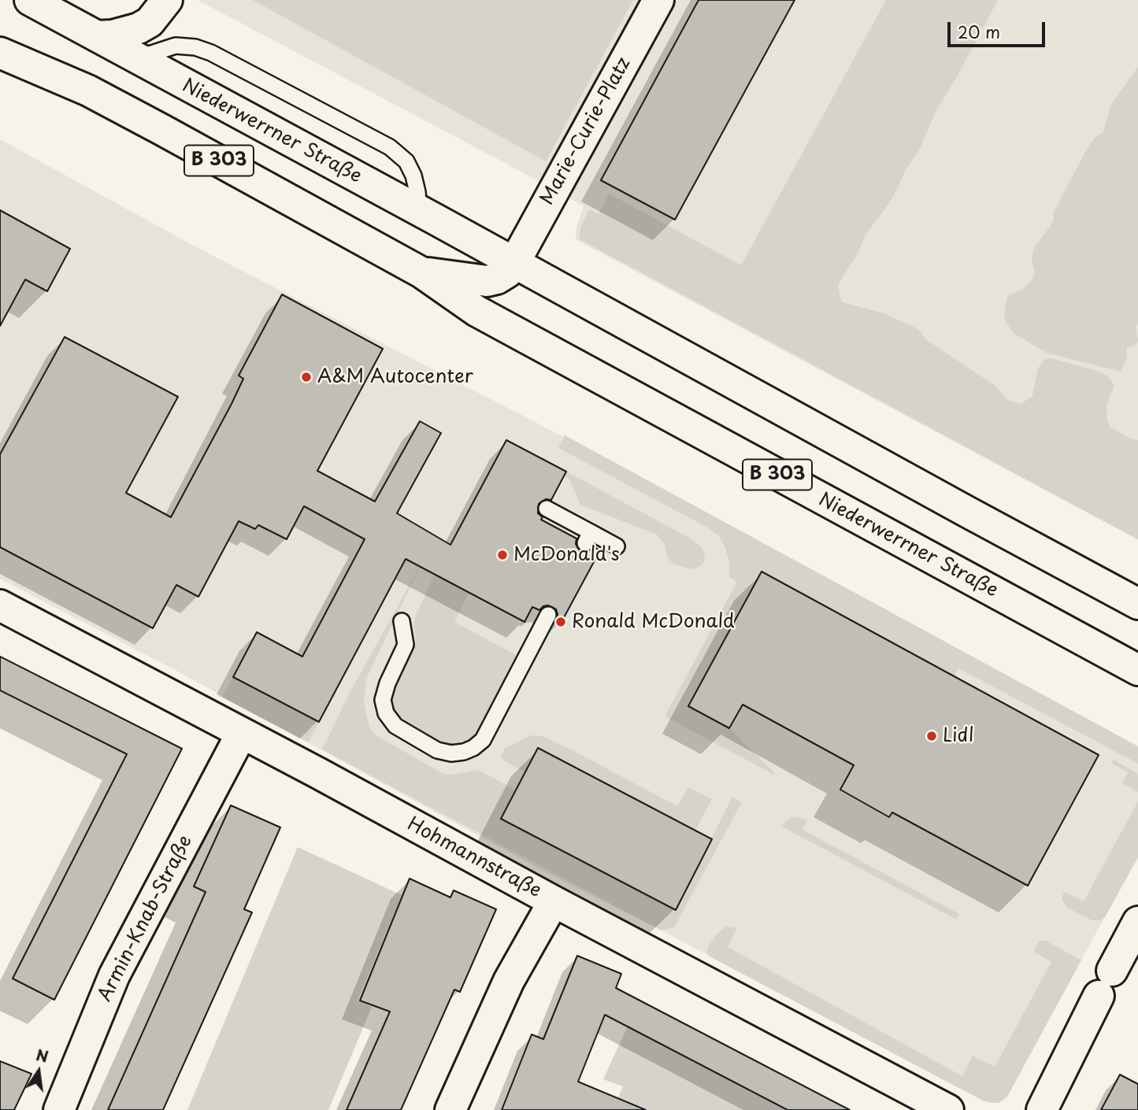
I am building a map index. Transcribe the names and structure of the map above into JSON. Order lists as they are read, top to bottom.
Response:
{
  "streets": {
    "main road": [
      "Niederwerrner Straße",
      "Marie-Curie-Platz",
      "B 303",
      "Hohmannstraße",
      "Armin-Knab-Straße"
    ]
  },
  "crossings": [
    ["Niederwerrner Straße", "Marie-Curie-Platz"],
    ["Hohmannstraße", "Armin-Knab-Straße"]
  ],
  "places": [
    "A&M Autocenter",
    "McDonald's",
    "Ronald McDonald",
    "Lidl"
  ],
  "scale_bar": "20 m",
  "north": "top"
}
